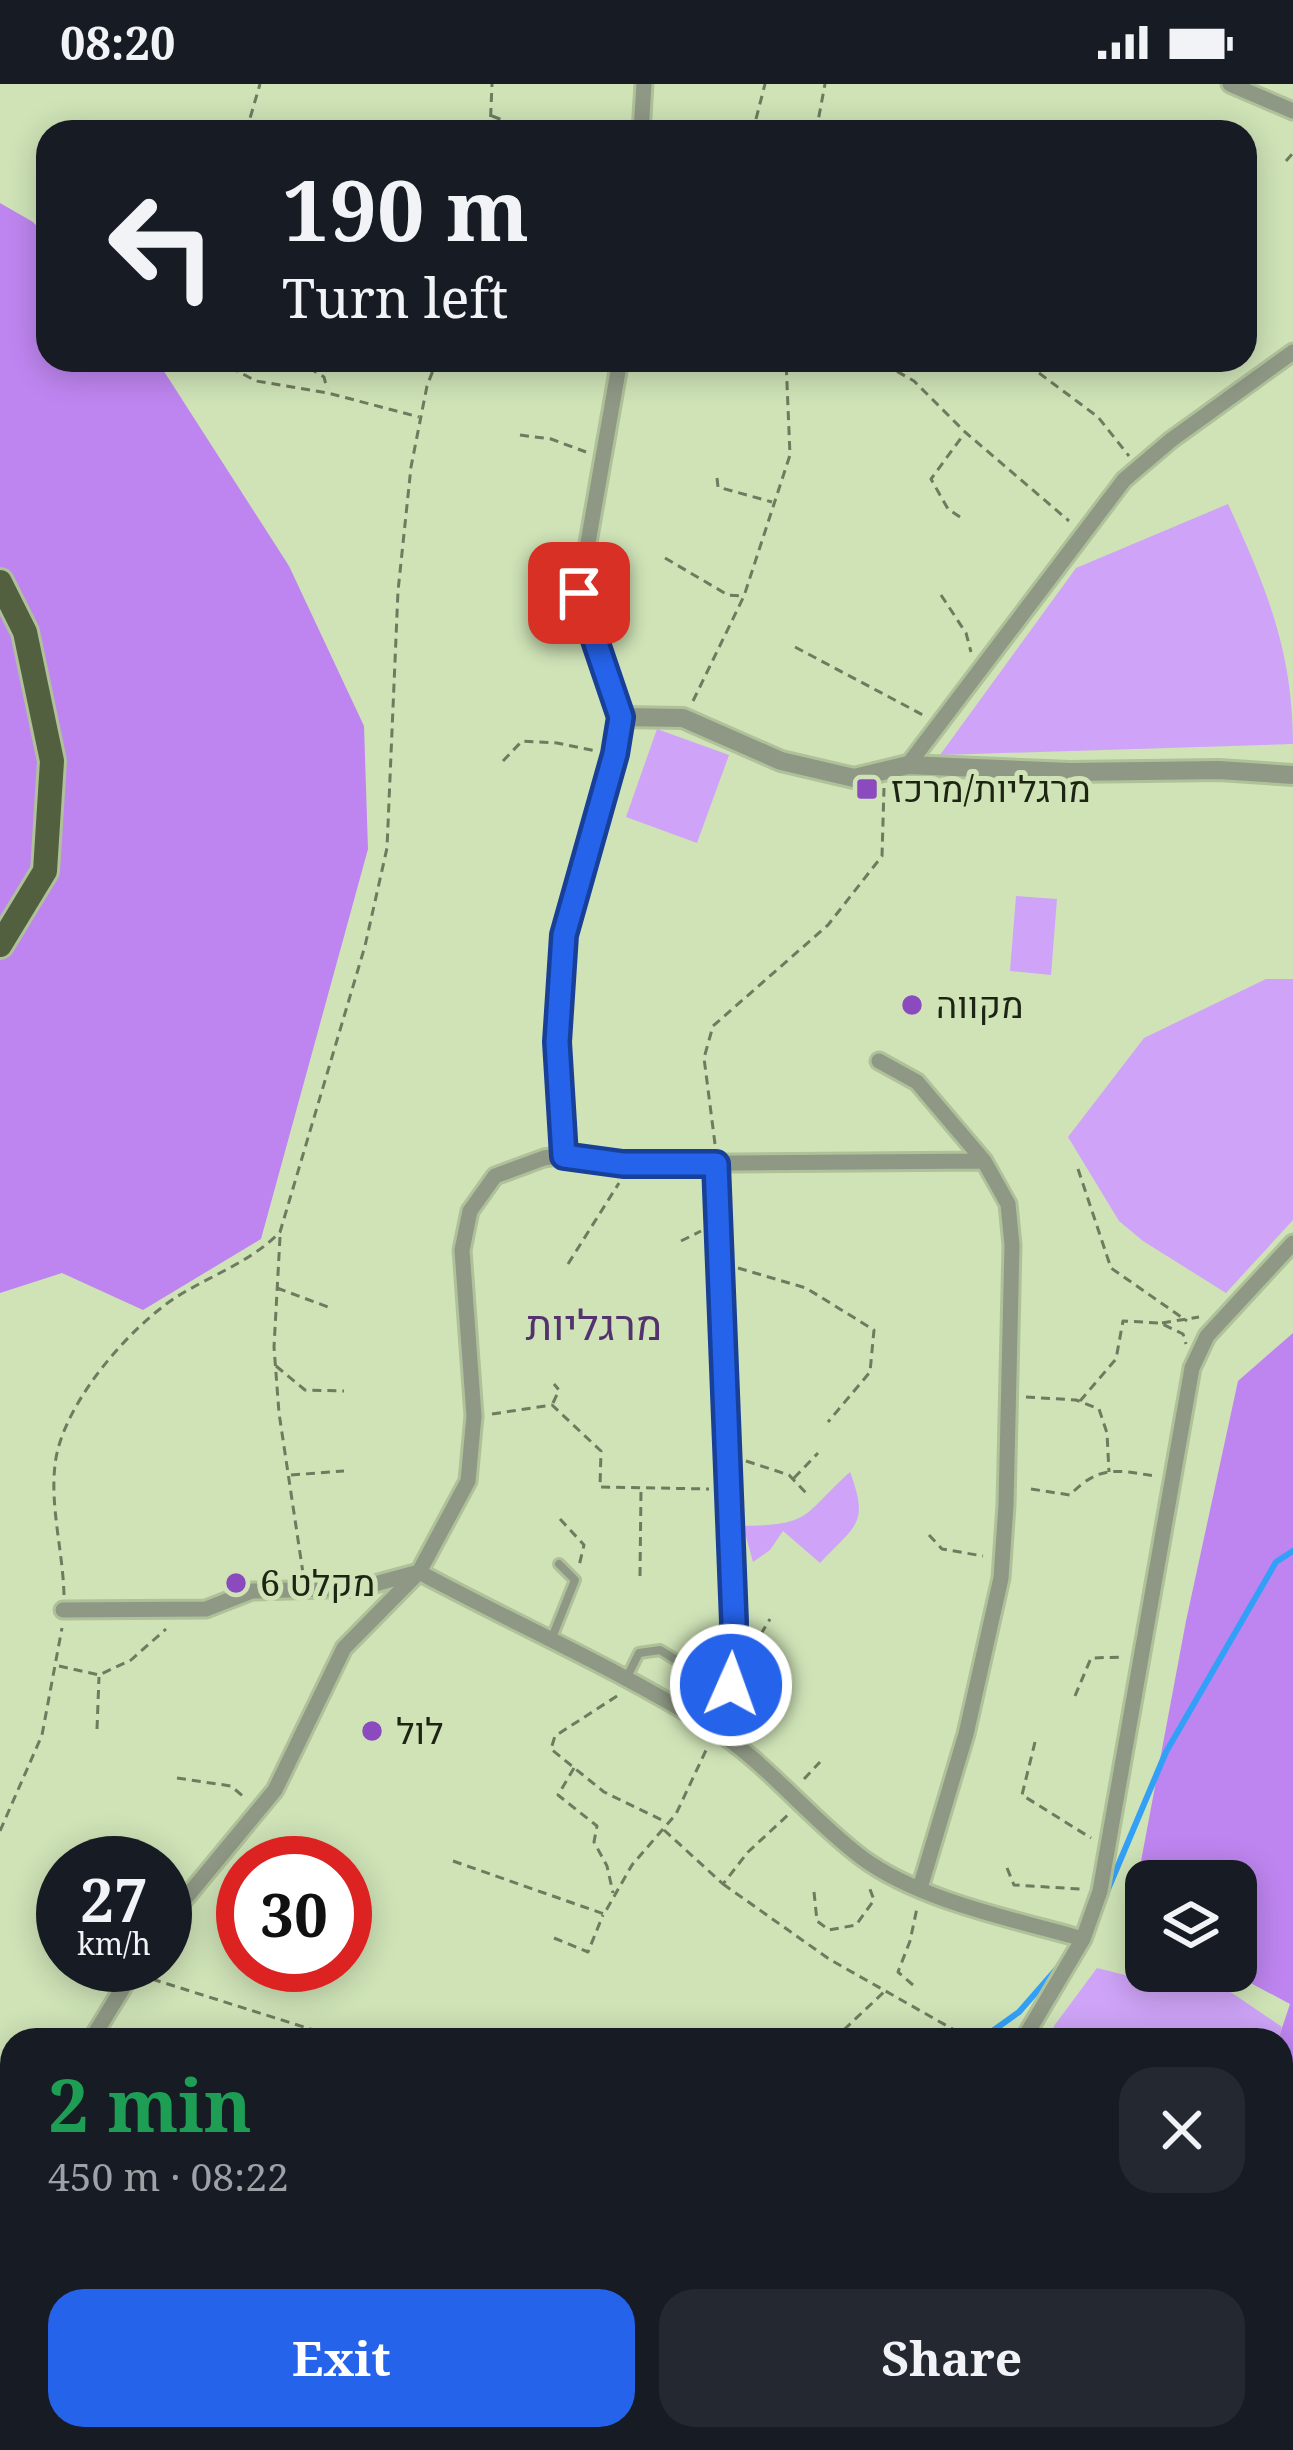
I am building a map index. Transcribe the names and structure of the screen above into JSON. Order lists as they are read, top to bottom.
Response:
{
  "districts": ["מרגליות"],
  "places": {
    "transit": ["מרגליות/מרכז"],
    "other": ["מקווה", "מקלט 6", "לול"]
  },
  "page": {
    "status": "08:20",
    "turn": ["190 m", "Turn left"],
    "speed": "27 km/h",
    "limit": "30",
    "heading": ["2 min", "450 m · 08:22"],
    "buttons": ["Exit", "Share"]
  }
}
